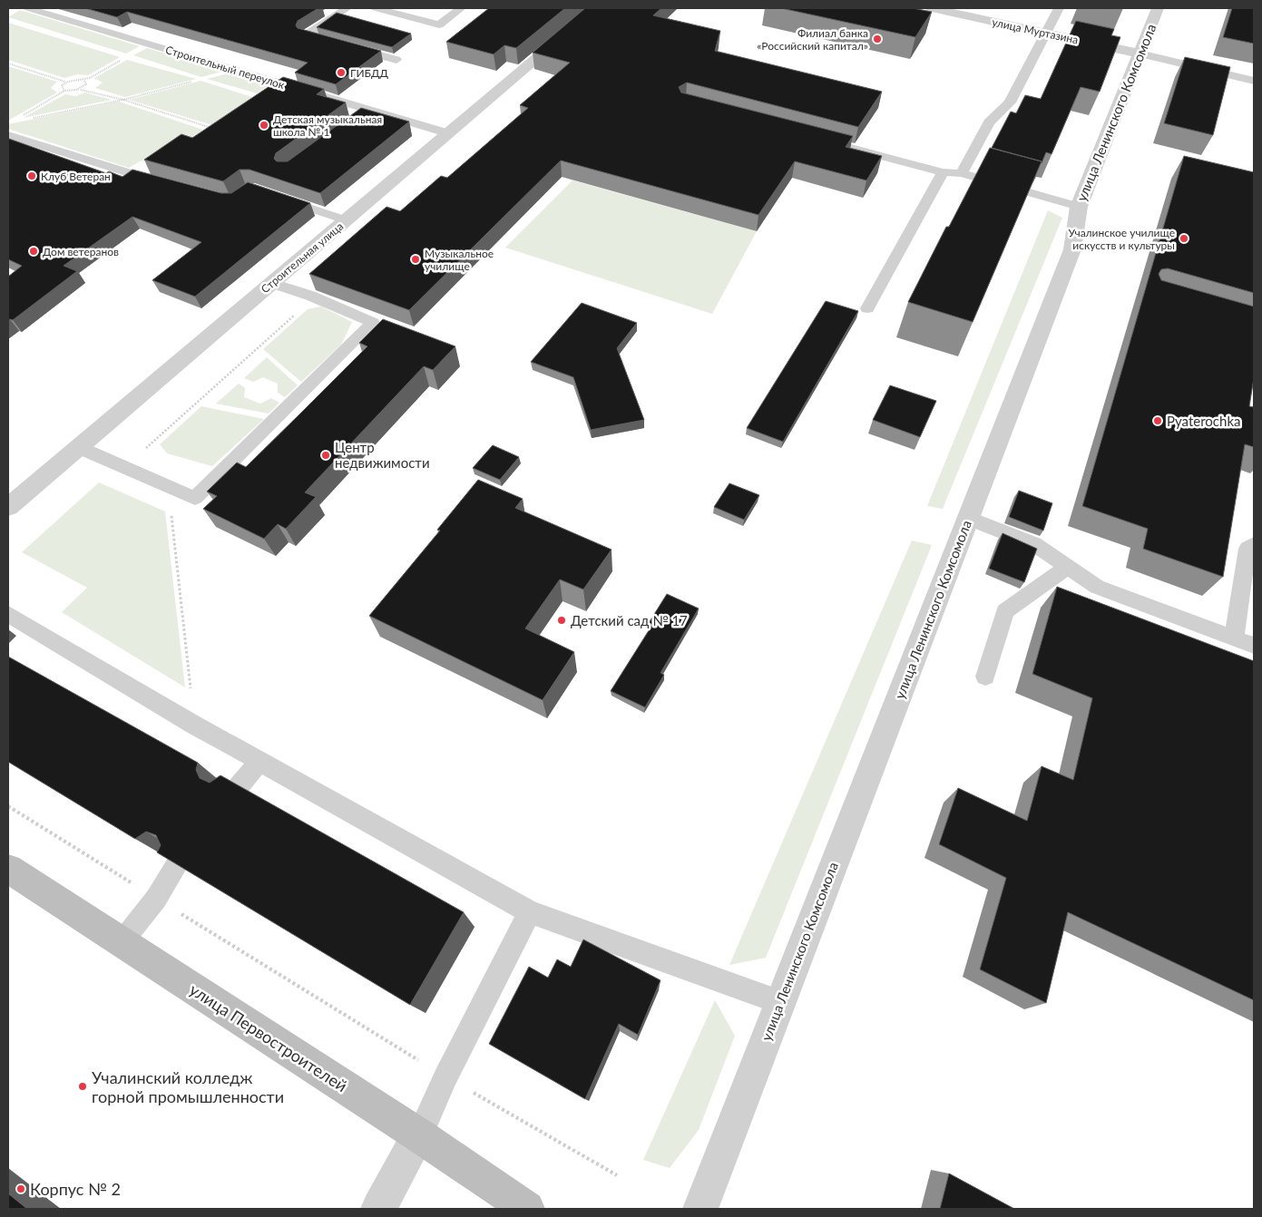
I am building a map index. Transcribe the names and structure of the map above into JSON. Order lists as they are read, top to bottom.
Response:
{
  "streets": {
    "main road": ["улица Первостроителей"],
    "street": ["улица Муртазина", "улица Ленинского Комсомола", "Строительная улица"],
    "lane": ["Строительный переулок"]
  },
  "crossings": [
    ["улица Муртазина", "улица Ленинского Комсомола"],
    ["Строительный переулок", "Строительная улица"]
  ],
  "places": [
    "Филиал банка «Российский капитал»",
    "ГИБДД",
    "Детская музыкальная школа № 1",
    "Клуб Ветеран",
    "Учалинское училище искусств и культуры",
    "Дом ветеранов",
    "Музыкальное училище",
    "Pyaterochka",
    "Центр недвижимости",
    "Детский сад № 17",
    "Учалинский колледж горной промышленности",
    "Корпус № 2"
  ]
}
